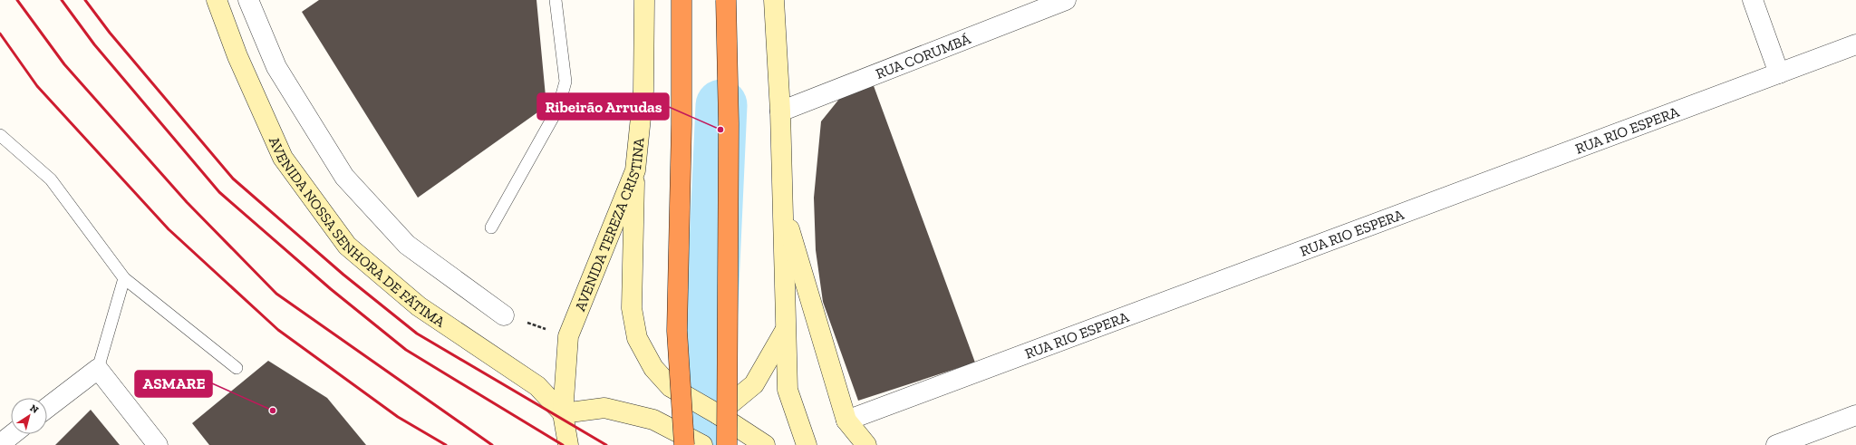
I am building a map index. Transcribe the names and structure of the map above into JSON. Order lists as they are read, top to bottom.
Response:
{
  "streets": {
    "main road": ["AVENIDA TEREZA CRISTINA", "AVENIDA NOSSA SENHORA DE FÁTIMA"],
    "street": ["RUA CORUMBÁ", "RUA RIO ESPERA"]
  },
  "crossings": [
    ["AVENIDA TEREZA CRISTINA", "AVENIDA NOSSA SENHORA DE FÁTIMA"]
  ],
  "places": ["Ribeirão Arrudas", "ASMARE"],
  "north": "top right"
}
